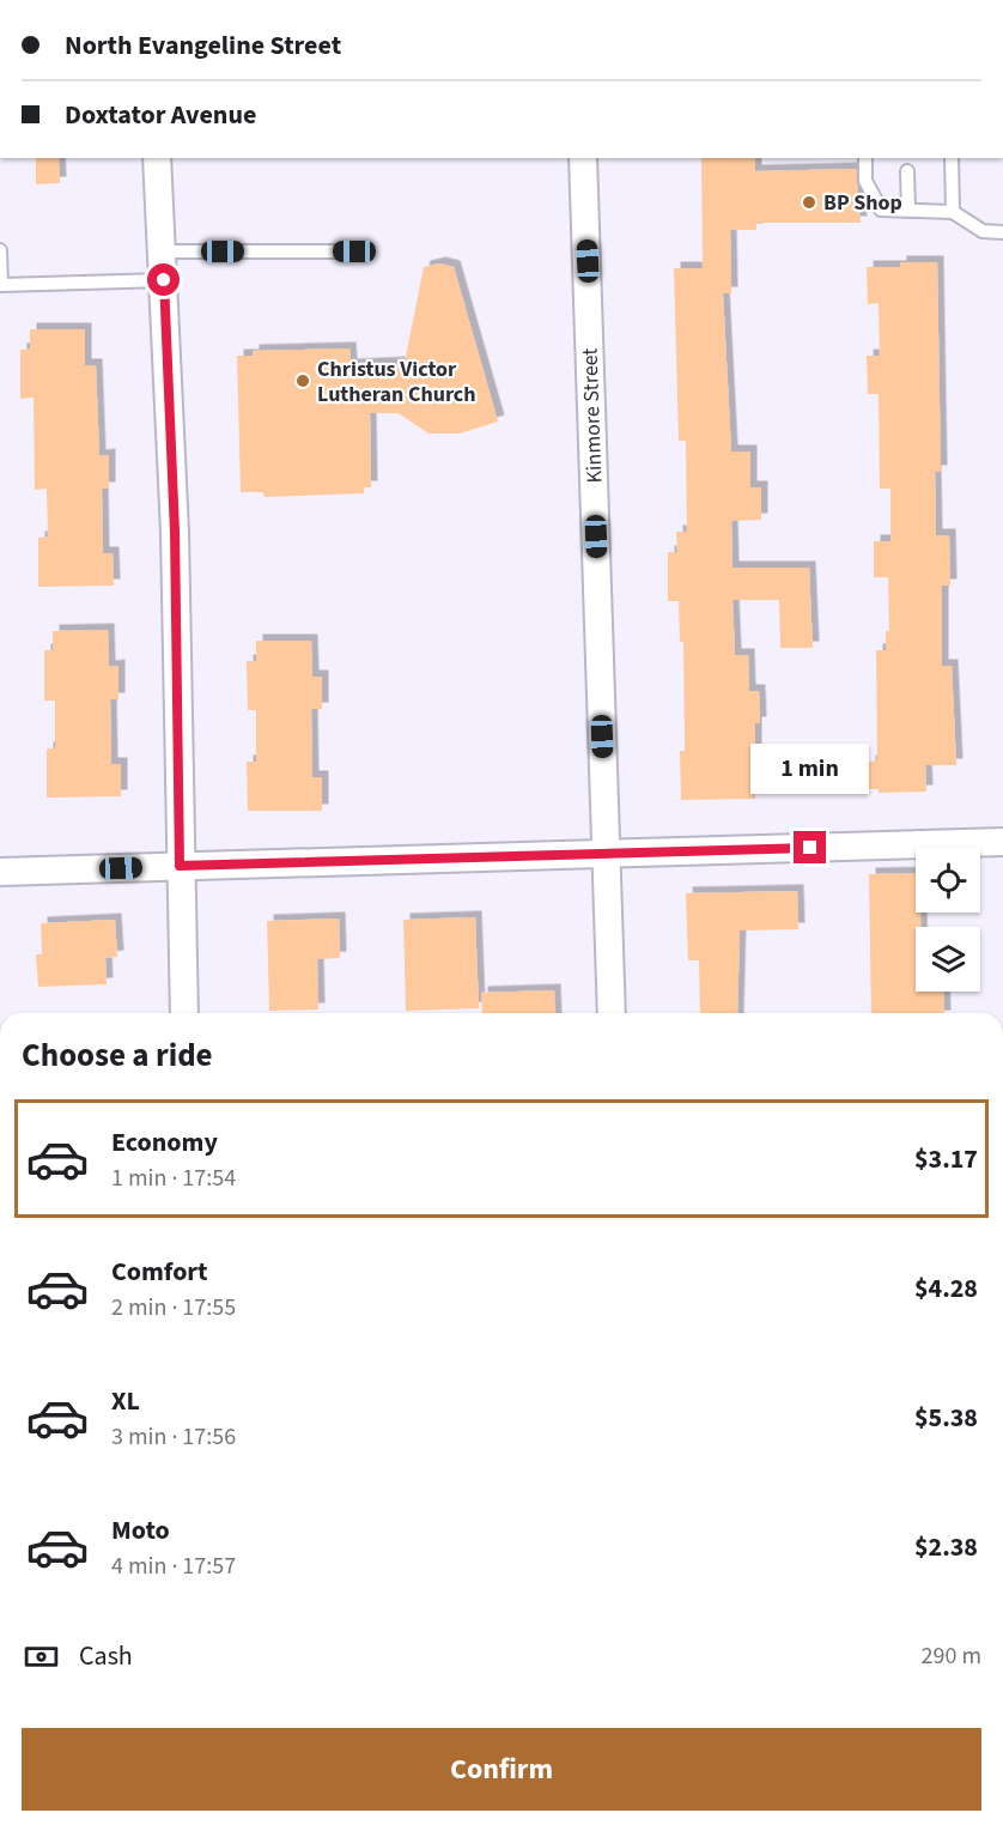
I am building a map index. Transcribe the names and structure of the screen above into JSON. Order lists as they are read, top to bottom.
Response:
{
  "streets": {
    "street": ["Kinmore Street"]
  },
  "places": ["BP Shop", "Christus Victor Lutheran Church"],
  "page": {
    "banner": ["North Evangeline Street", "Doxtator Avenue"],
    "bubble": "1 min",
    "heading": "Choose a ride",
    "list": [
      {
        "name": "Economy",
        "note": "1 min · 17:54",
        "value": "$3.17"
      },
      {
        "name": "Comfort",
        "note": "2 min · 17:55",
        "value": "$4.28"
      },
      {
        "name": "XL",
        "note": "3 min · 17:56",
        "value": "$5.38"
      },
      {
        "name": "Moto",
        "note": "4 min · 17:57",
        "value": "$2.38"
      }
    ],
    "pay": ["Cash", "290 m"],
    "buttons": "Confirm"
  }
}
